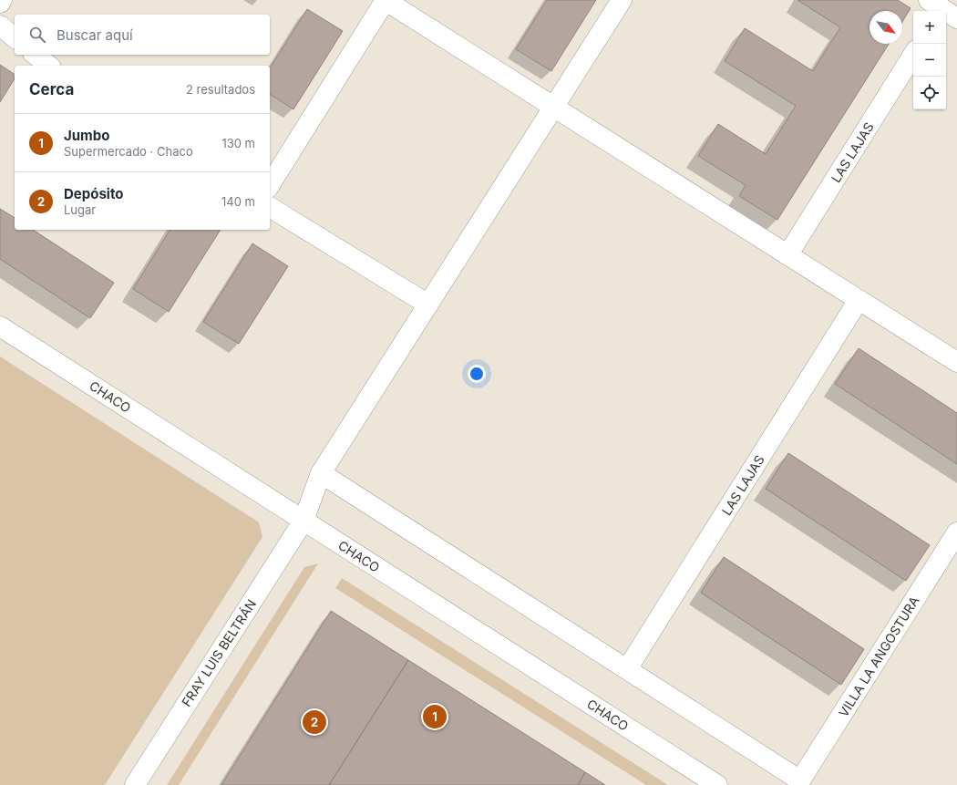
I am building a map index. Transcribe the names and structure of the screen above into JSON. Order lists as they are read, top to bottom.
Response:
{
  "streets": {
    "street": [
      "LAS LAJAS",
      "CHACO",
      "FRAY LUIS BELTRÁN",
      "VILLA LA ANGOSTURA"
    ]
  },
  "crossings": [
    ["LAS LAJAS", "VILLA LA ANGOSTURA"],
    ["CHACO", "FRAY LUIS BELTRÁN"]
  ],
  "north": "bottom right",
  "page": {
    "map_buttons": ["+", "−"],
    "search": "Buscar aquí",
    "heading": ["Cerca", "2 resultados"],
    "list": [
      {
        "mark": "1",
        "name": "Jumbo",
        "note": "Supermercado · Chaco",
        "value": "130 m"
      },
      {
        "mark": "2",
        "name": "Depósito",
        "note": "Lugar",
        "value": "140 m"
      }
    ],
    "pins": ["1", "2"]
  }
}
